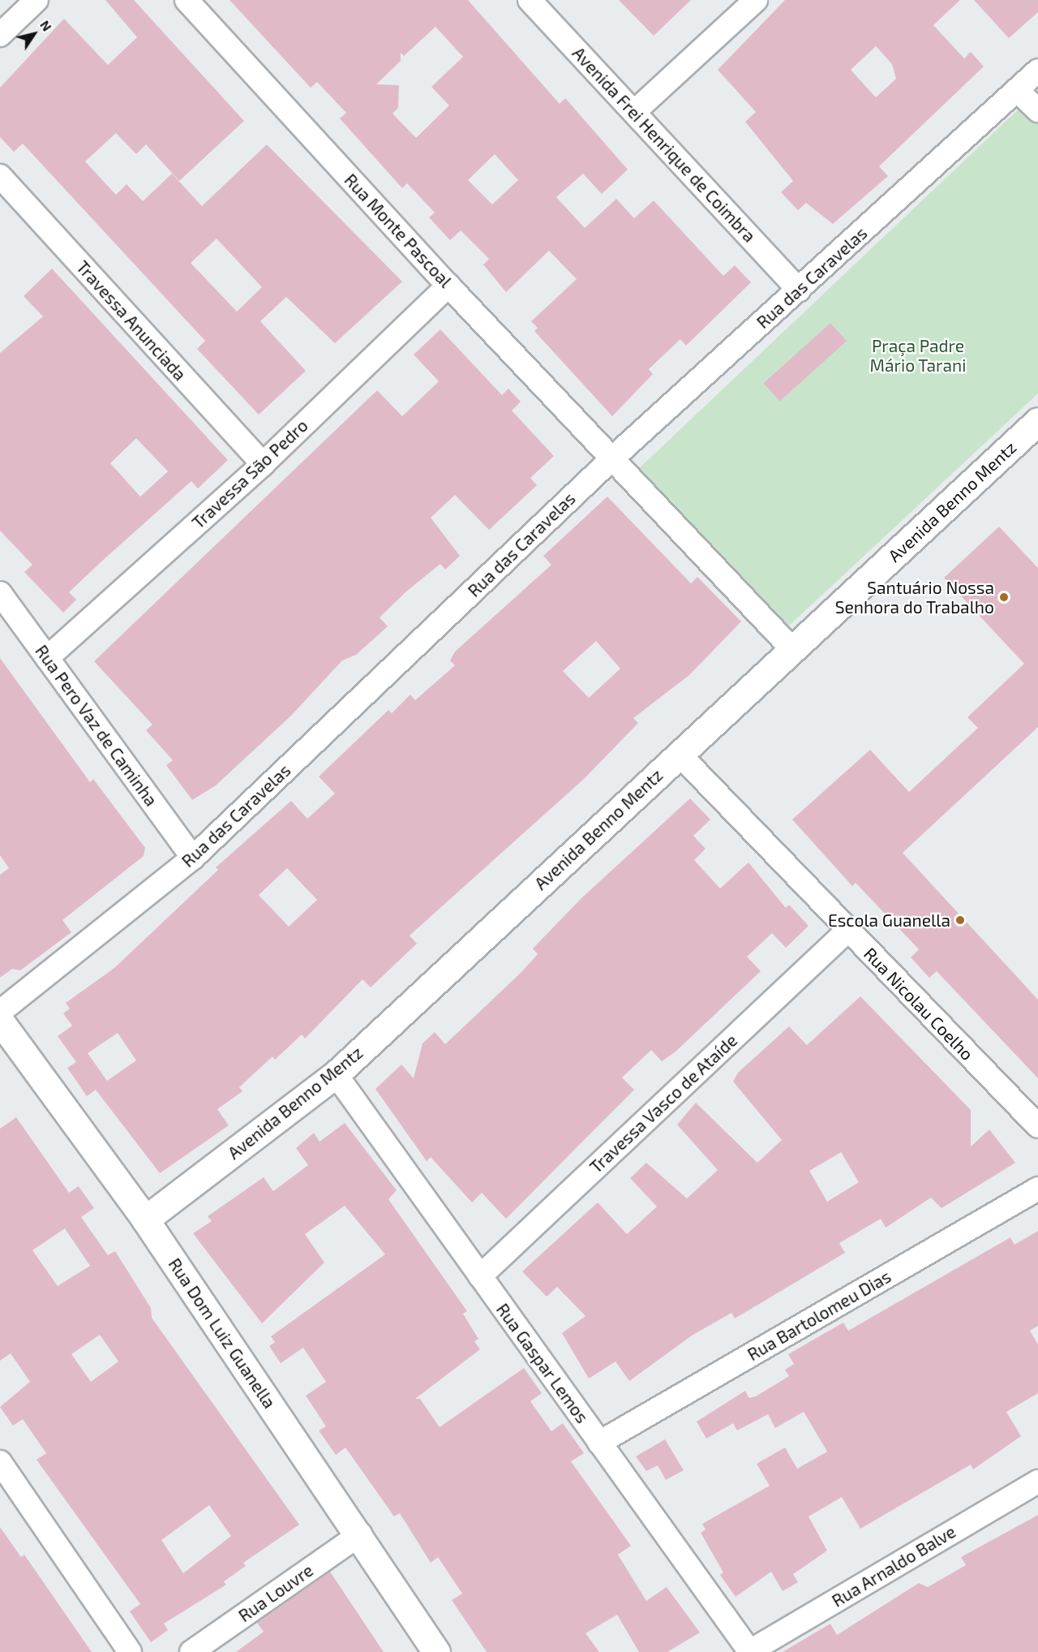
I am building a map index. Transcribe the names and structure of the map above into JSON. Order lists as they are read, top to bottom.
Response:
{
  "streets": {
    "street": [
      "Avenida Frei Henrique de Coimbra",
      "Rua Monte Pascoal",
      "Rua das Caravelas",
      "Travessa Anunciada",
      "Travessa São Pedro",
      "Avenida Benno Mentz",
      "Rua Pero Vaz de Caminha",
      "Rua Nicolau Coelho",
      "Travessa Vasco de Ataíde",
      "Rua Bartolomeu Dias",
      "Rua Dom Luiz Guanella",
      "Rua Gaspar Lemos",
      "Rua Arnaldo Balve",
      "Rua Louvre"
    ]
  },
  "crossings": [
    ["Avenida Frei Henrique de Coimbra", "Rua das Caravelas"],
    ["Rua Monte Pascoal", "Rua das Caravelas"],
    ["Rua Monte Pascoal", "Travessa São Pedro"],
    ["Rua das Caravelas", "Rua Pero Vaz de Caminha"],
    ["Travessa Anunciada", "Travessa São Pedro"],
    ["Travessa São Pedro", "Rua Pero Vaz de Caminha"],
    ["Avenida Benno Mentz", "Rua Nicolau Coelho"],
    ["Avenida Benno Mentz", "Rua Dom Luiz Guanella"],
    ["Avenida Benno Mentz", "Rua Gaspar Lemos"],
    ["Rua Nicolau Coelho", "Travessa Vasco de Ataíde"],
    ["Travessa Vasco de Ataíde", "Rua Gaspar Lemos"],
    ["Rua Bartolomeu Dias", "Rua Gaspar Lemos"],
    ["Rua Dom Luiz Guanella", "Rua Louvre"],
    ["Rua Gaspar Lemos", "Rua Arnaldo Balve"]
  ],
  "parks": ["Praça Padre Mário Tarani"],
  "places": ["Santuário Nossa Senhora do Trabalho", "Escola Guanella"],
  "north": "top right"
}
